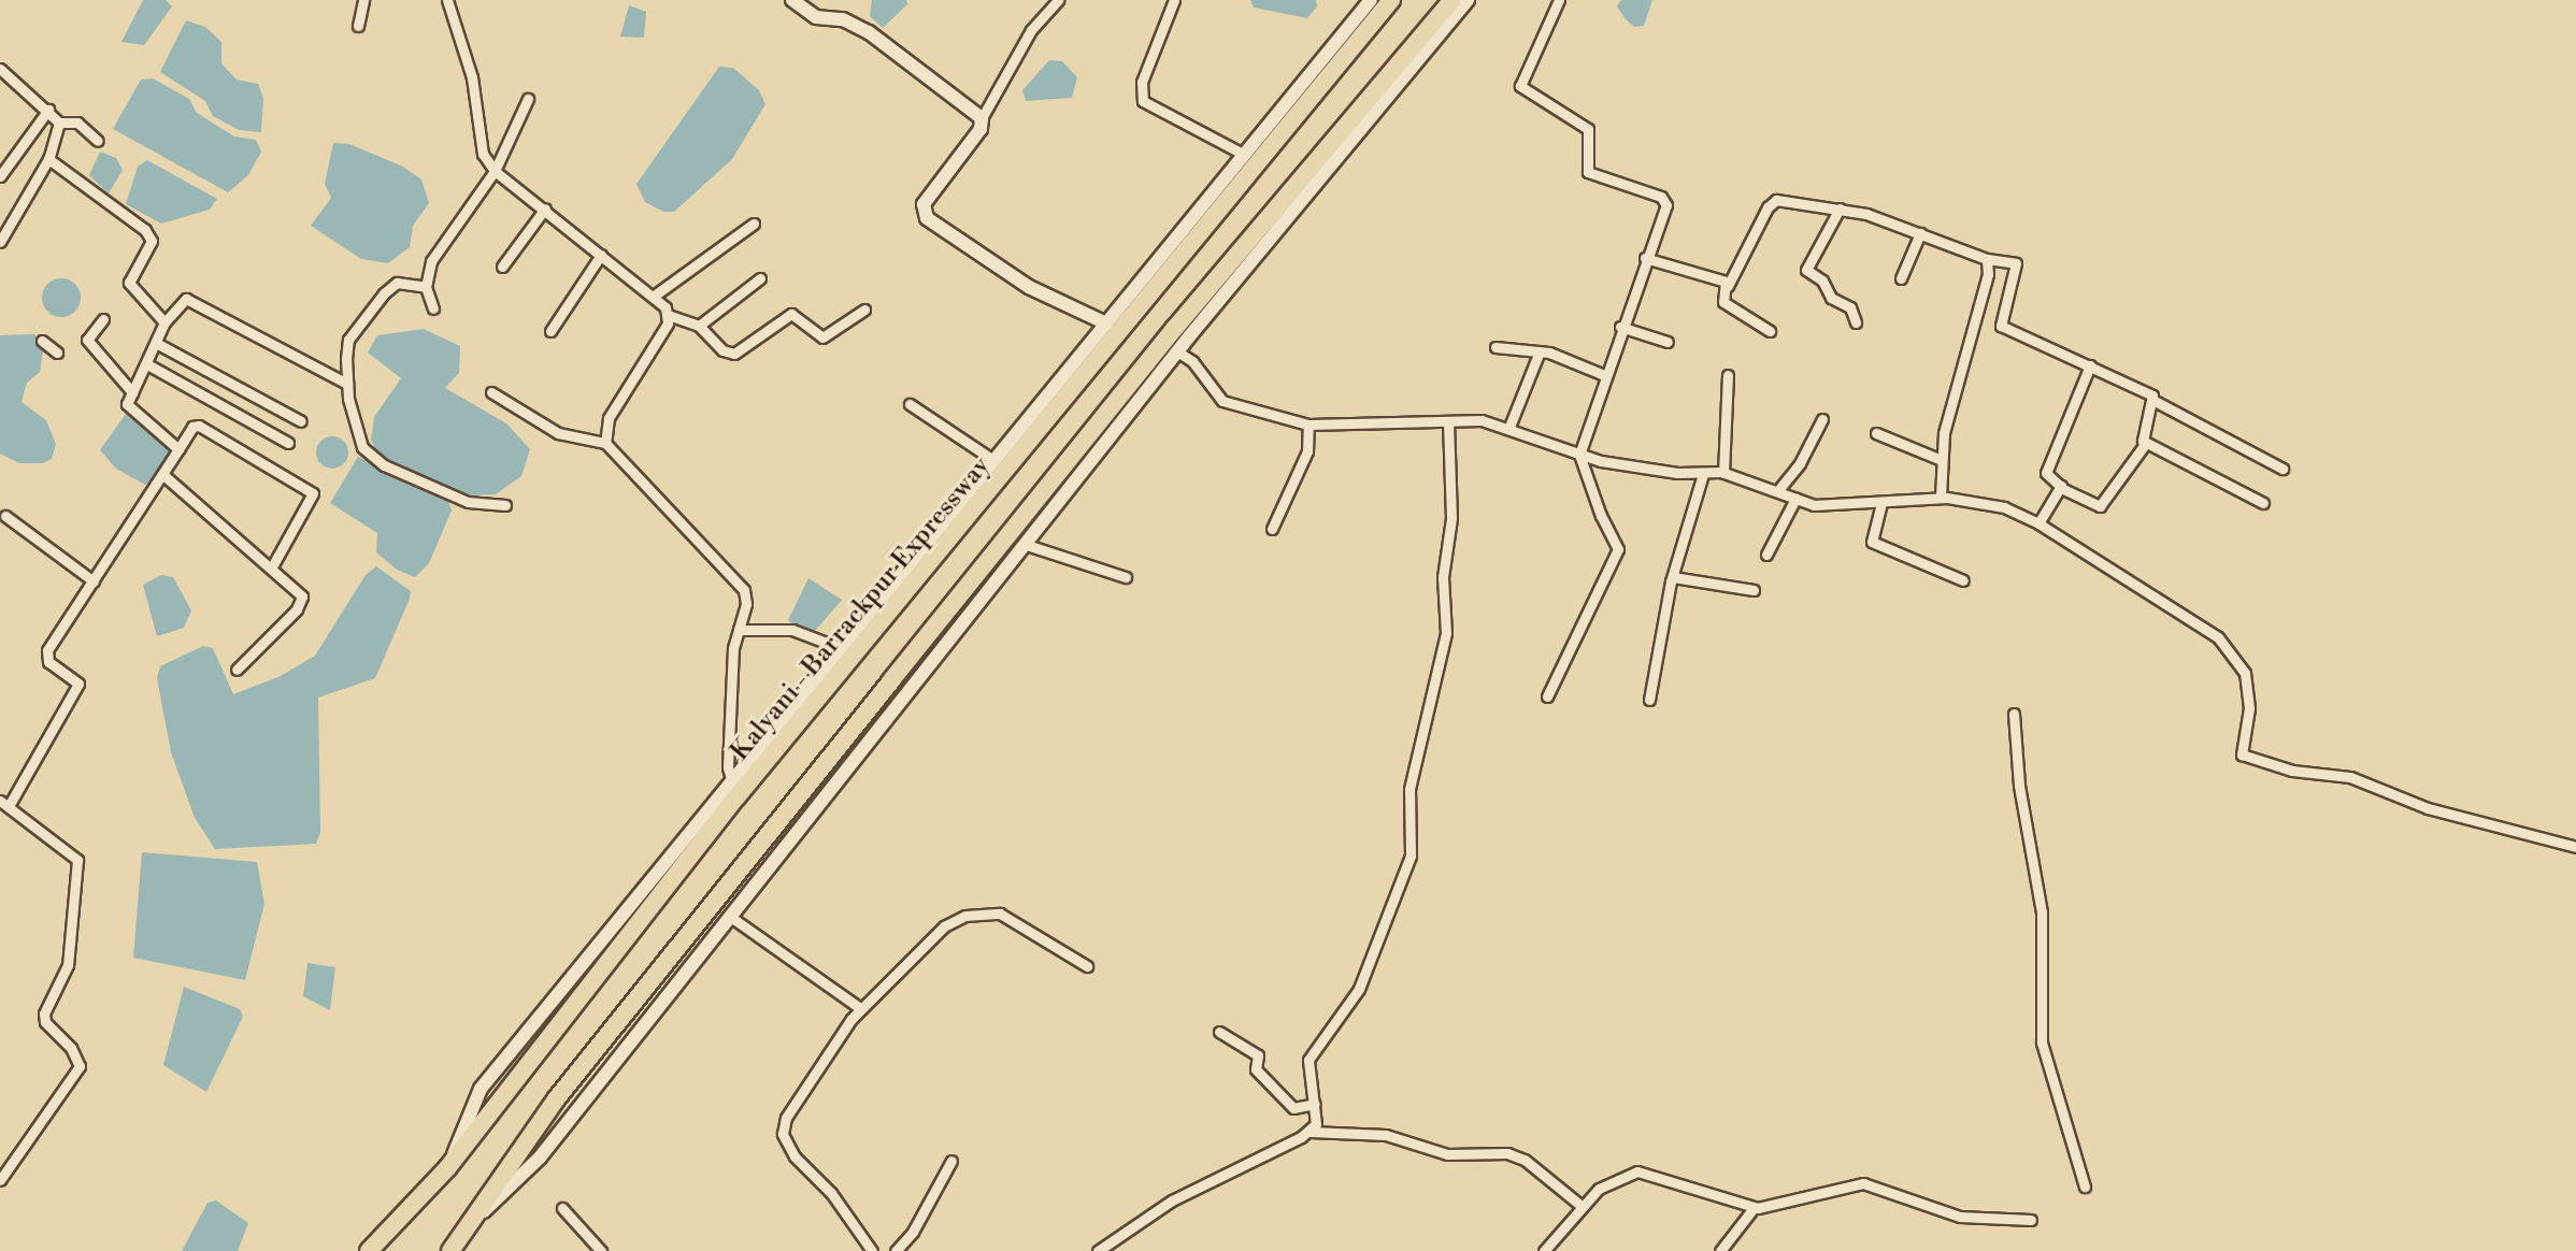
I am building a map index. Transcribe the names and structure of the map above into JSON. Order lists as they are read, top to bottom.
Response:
{
  "streets": {
    "highway": ["Kalyani - Barrackpur Expressway"]
  }
}
